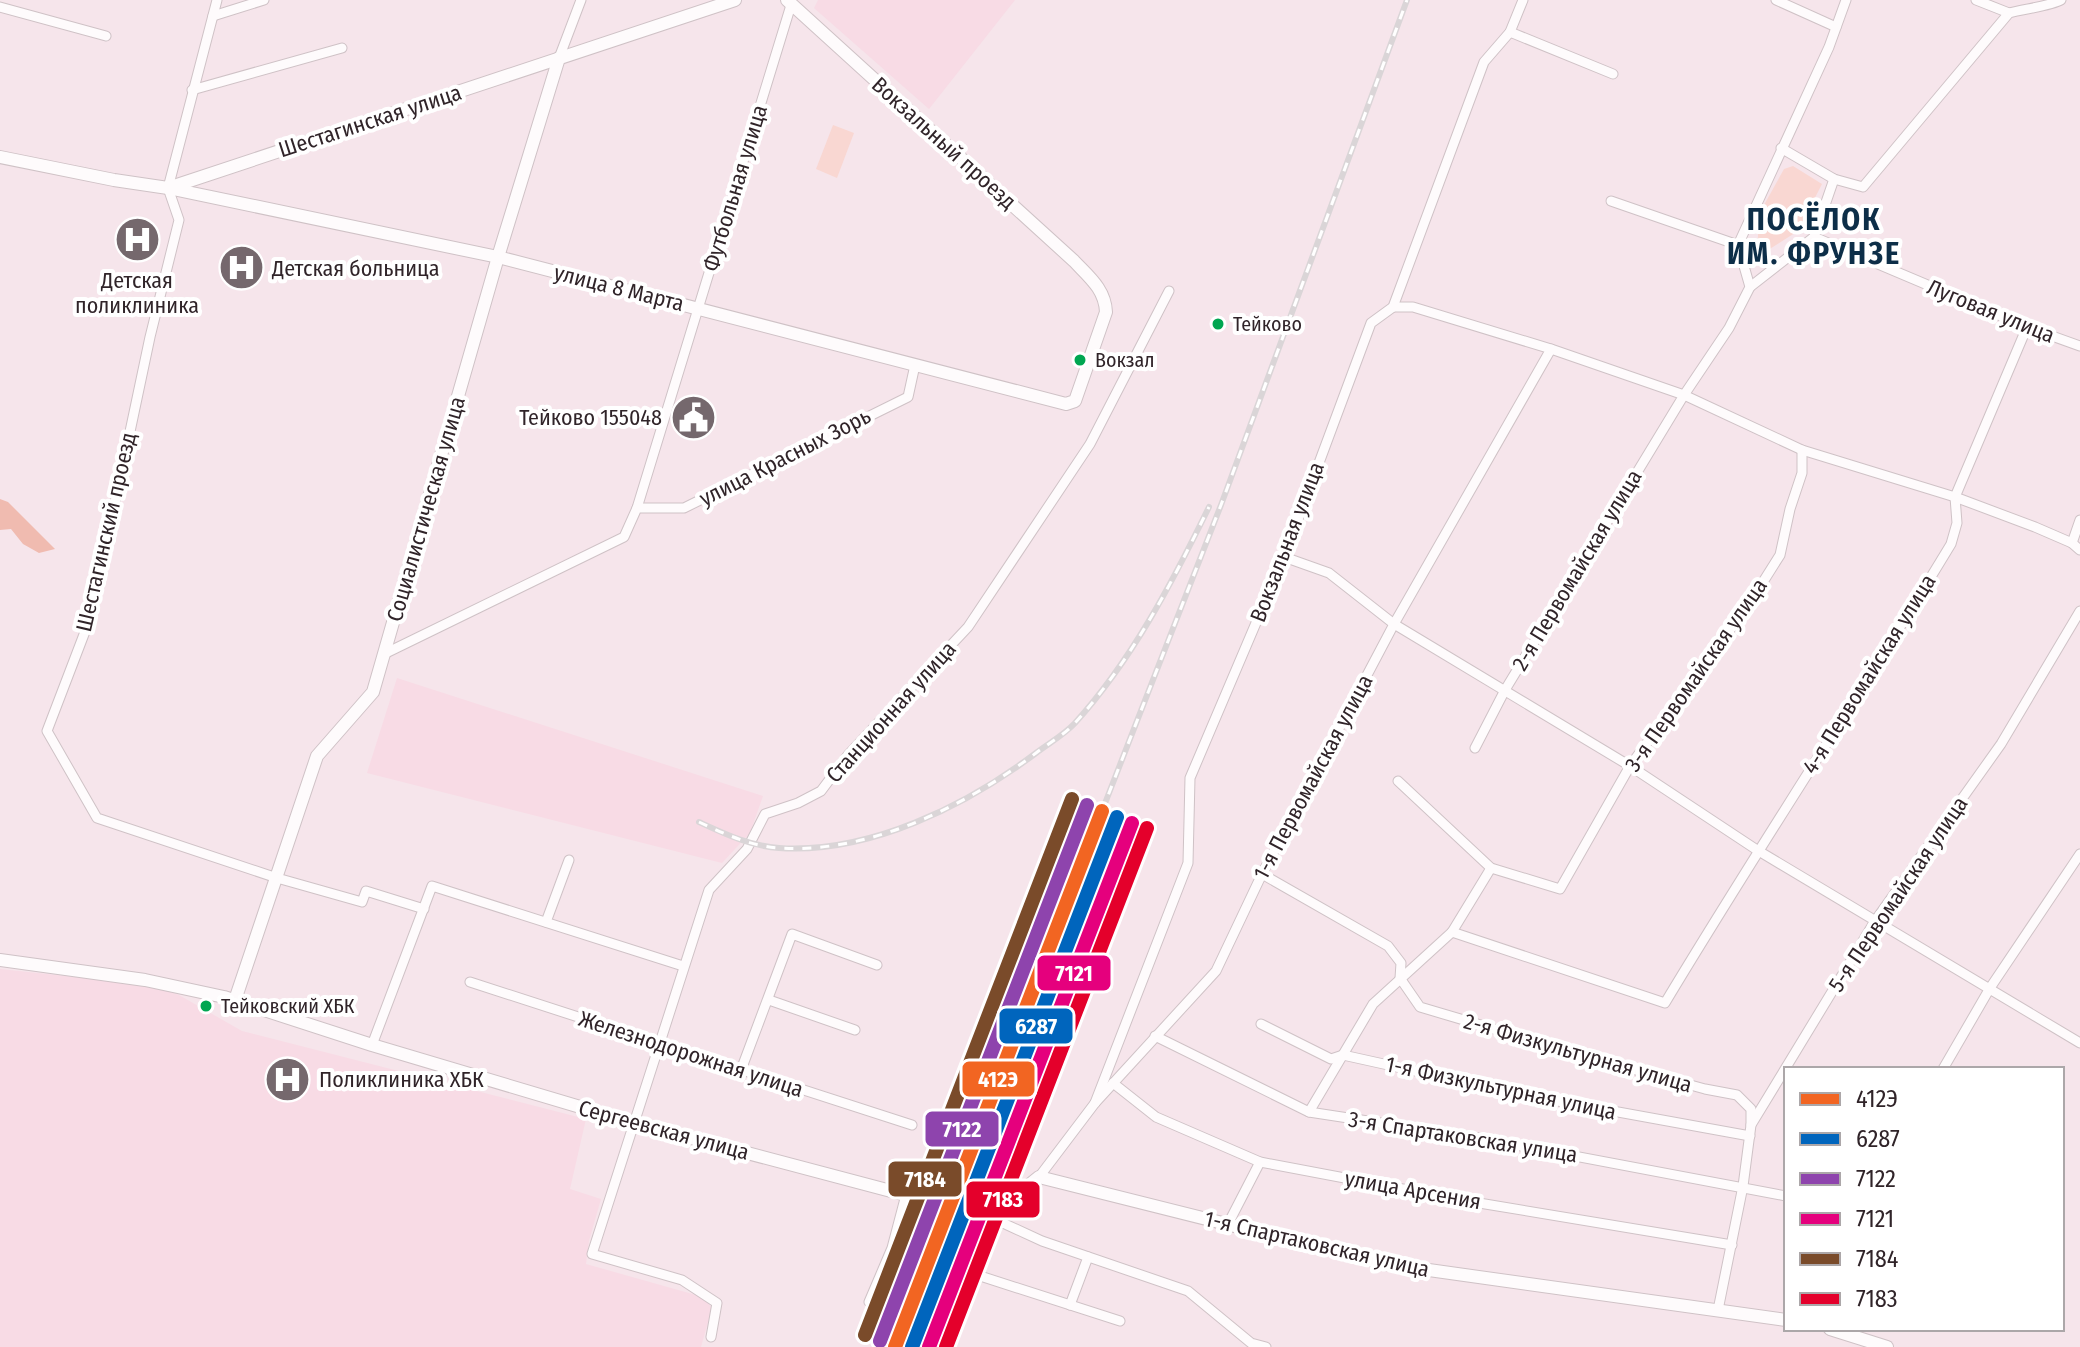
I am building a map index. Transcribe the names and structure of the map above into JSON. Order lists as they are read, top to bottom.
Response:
{
  "streets": {
    "street": [
      "Шестагинская улица",
      "Вокзальный проезд",
      "Футбольная улица",
      "улица 8 Марта",
      "Луговая улица",
      "улица Красных Зорь",
      "Социалистическая улица",
      "Шестагинский проезд",
      "Вокзальная улица",
      "2-я Первомайская улица",
      "4-я Первомайская улица",
      "3-я Первомайская улица",
      "Станционная улица",
      "1-я Первомайская улица",
      "5-я Первомайская улица",
      "2-я Физкультурная улица",
      "Железнодорожная улица",
      "1-я Физкультурная улица",
      "Сергеевская улица",
      "3-я Спартаковская улица",
      "улица Арсения",
      "1-я Спартаковская улица"
    ]
  },
  "crossings": [
    ["Шестагинская улица", "улица 8 Марта"],
    ["Шестагинская улица", "Социалистическая улица"],
    ["Шестагинская улица", "Шестагинский проезд"],
    ["Вокзальный проезд", "Футбольная улица"],
    ["Вокзальный проезд", "улица 8 Марта"],
    ["Футбольная улица", "улица 8 Марта"],
    ["Футбольная улица", "улица Красных Зорь"],
    ["улица 8 Марта", "улица Красных Зорь"],
    ["улица 8 Марта", "Социалистическая улица"],
    ["улица 8 Марта", "Шестагинский проезд"],
    ["Луговая улица", "4-я Первомайская улица"],
    ["Социалистическая улица", "Шестагинский проезд"],
    ["Социалистическая улица", "Сергеевская улица"],
    ["Вокзальная улица", "1-я Первомайская улица"],
    ["Станционная улица", "Железнодорожная улица"],
    ["Станционная улица", "Сергеевская улица"],
    ["1-я Первомайская улица", "2-я Физкультурная улица"],
    ["1-я Первомайская улица", "3-я Спартаковская улица"],
    ["1-я Первомайская улица", "улица Арсения"],
    ["1-я Первомайская улица", "1-я Спартаковская улица"],
    ["5-я Первомайская улица", "2-я Физкультурная улица"],
    ["5-я Первомайская улица", "1-я Физкультурная улица"],
    ["5-я Первомайская улица", "3-я Спартаковская улица"],
    ["5-я Первомайская улица", "улица Арсения"],
    ["5-я Первомайская улица", "1-я Спартаковская улица"]
  ],
  "districts": ["ПОСЁЛОК ИМ. ФРУНЗЕ"],
  "places": {
    "hospital": ["Детская поликлиника", "Детская больница", "Поликлиника ХБК"],
    "other": ["Тейково", "Вокзал", "Тейковский ХБК"],
    "public building": ["Тейково 155048"]
  },
  "lines": [
    "transit line 7184",
    "transit line 7122",
    "transit line 412Э",
    "transit line 6287",
    "transit line 7121",
    "transit line 7183"
  ],
  "legend": [
    "412Э",
    "6287",
    "7122",
    "7121",
    "7184",
    "7183"
  ]
}
